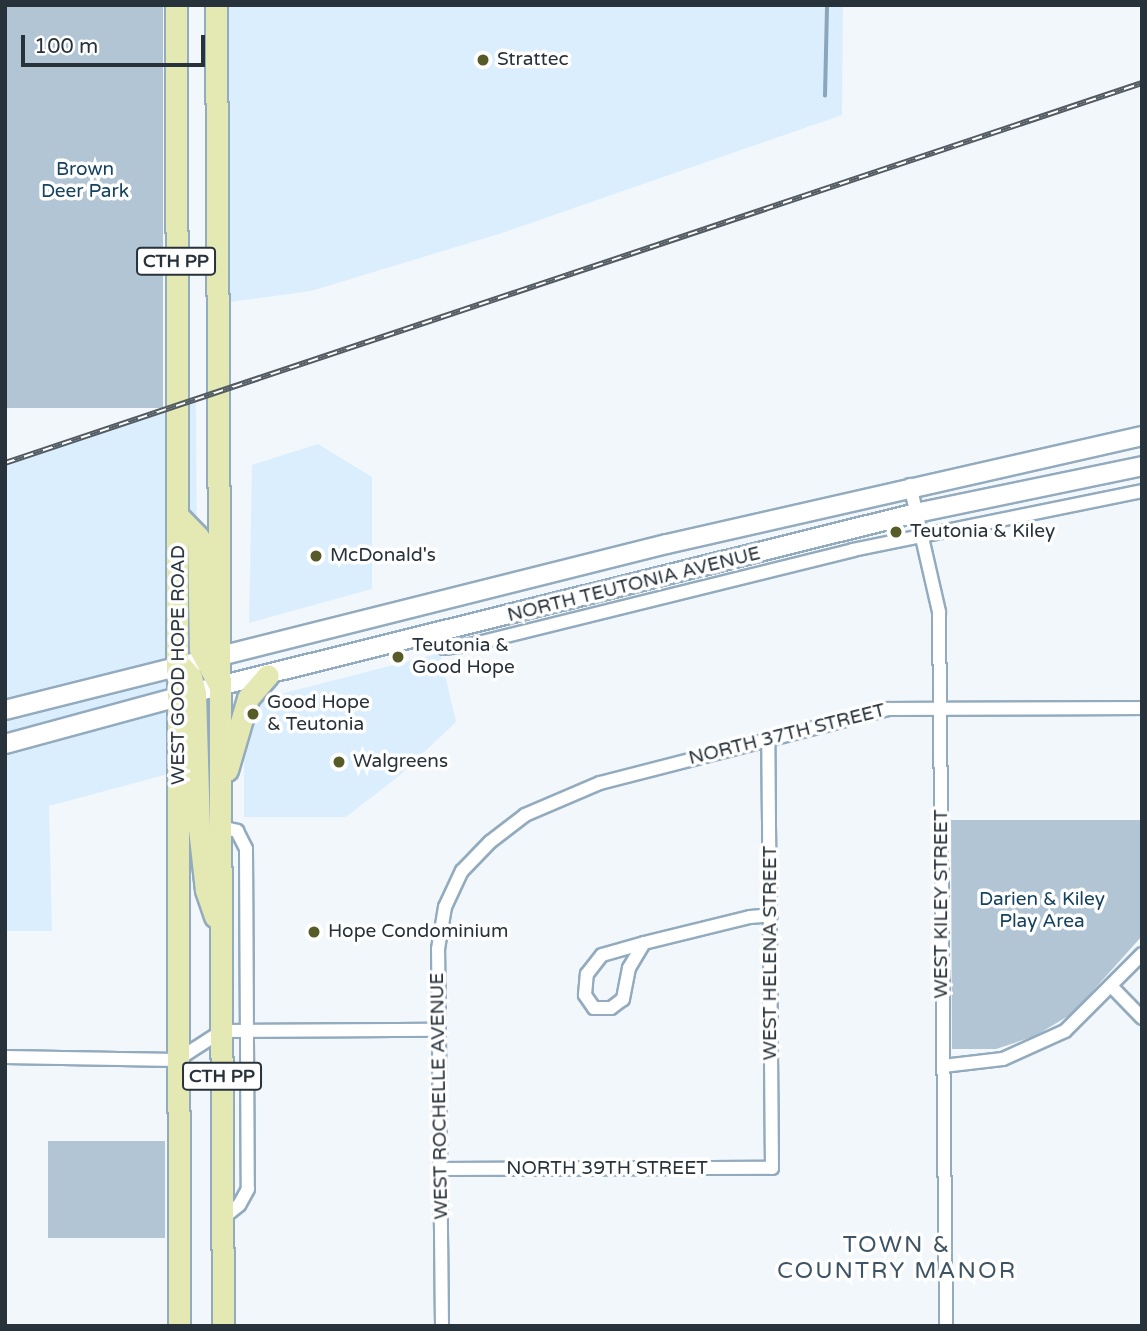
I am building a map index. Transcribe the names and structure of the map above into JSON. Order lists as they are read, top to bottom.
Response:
{
  "streets": {
    "main road": ["CTH PP", "NORTH TEUTONIA AVENUE", "WEST GOOD HOPE ROAD"],
    "street": [
      "NORTH 37TH STREET",
      "WEST KILEY STREET",
      "WEST HELENA STREET",
      "WEST ROCHELLE AVENUE",
      "NORTH 39TH STREET"
    ]
  },
  "crossings": [
    ["CTH PP", "NORTH TEUTONIA AVENUE"],
    ["NORTH TEUTONIA AVENUE", "WEST GOOD HOPE ROAD"],
    ["NORTH TEUTONIA AVENUE", "WEST KILEY STREET"],
    ["NORTH 37TH STREET", "WEST KILEY STREET"],
    ["NORTH 37TH STREET", "WEST HELENA STREET"],
    ["NORTH 37TH STREET", "WEST ROCHELLE AVENUE"],
    ["WEST HELENA STREET", "NORTH 39TH STREET"],
    ["WEST ROCHELLE AVENUE", "NORTH 39TH STREET"]
  ],
  "districts": ["TOWN & COUNTRY MANOR"],
  "parks": ["Brown Deer Park", "Darien & Kiley Play Area"],
  "places": [
    "Strattec",
    "Teutonia & Kiley",
    "McDonald's",
    "Teutonia & Good Hope",
    "Good Hope & Teutonia",
    "Walgreens",
    "Hope Condominium"
  ],
  "scale_bar": "100 m"
}
